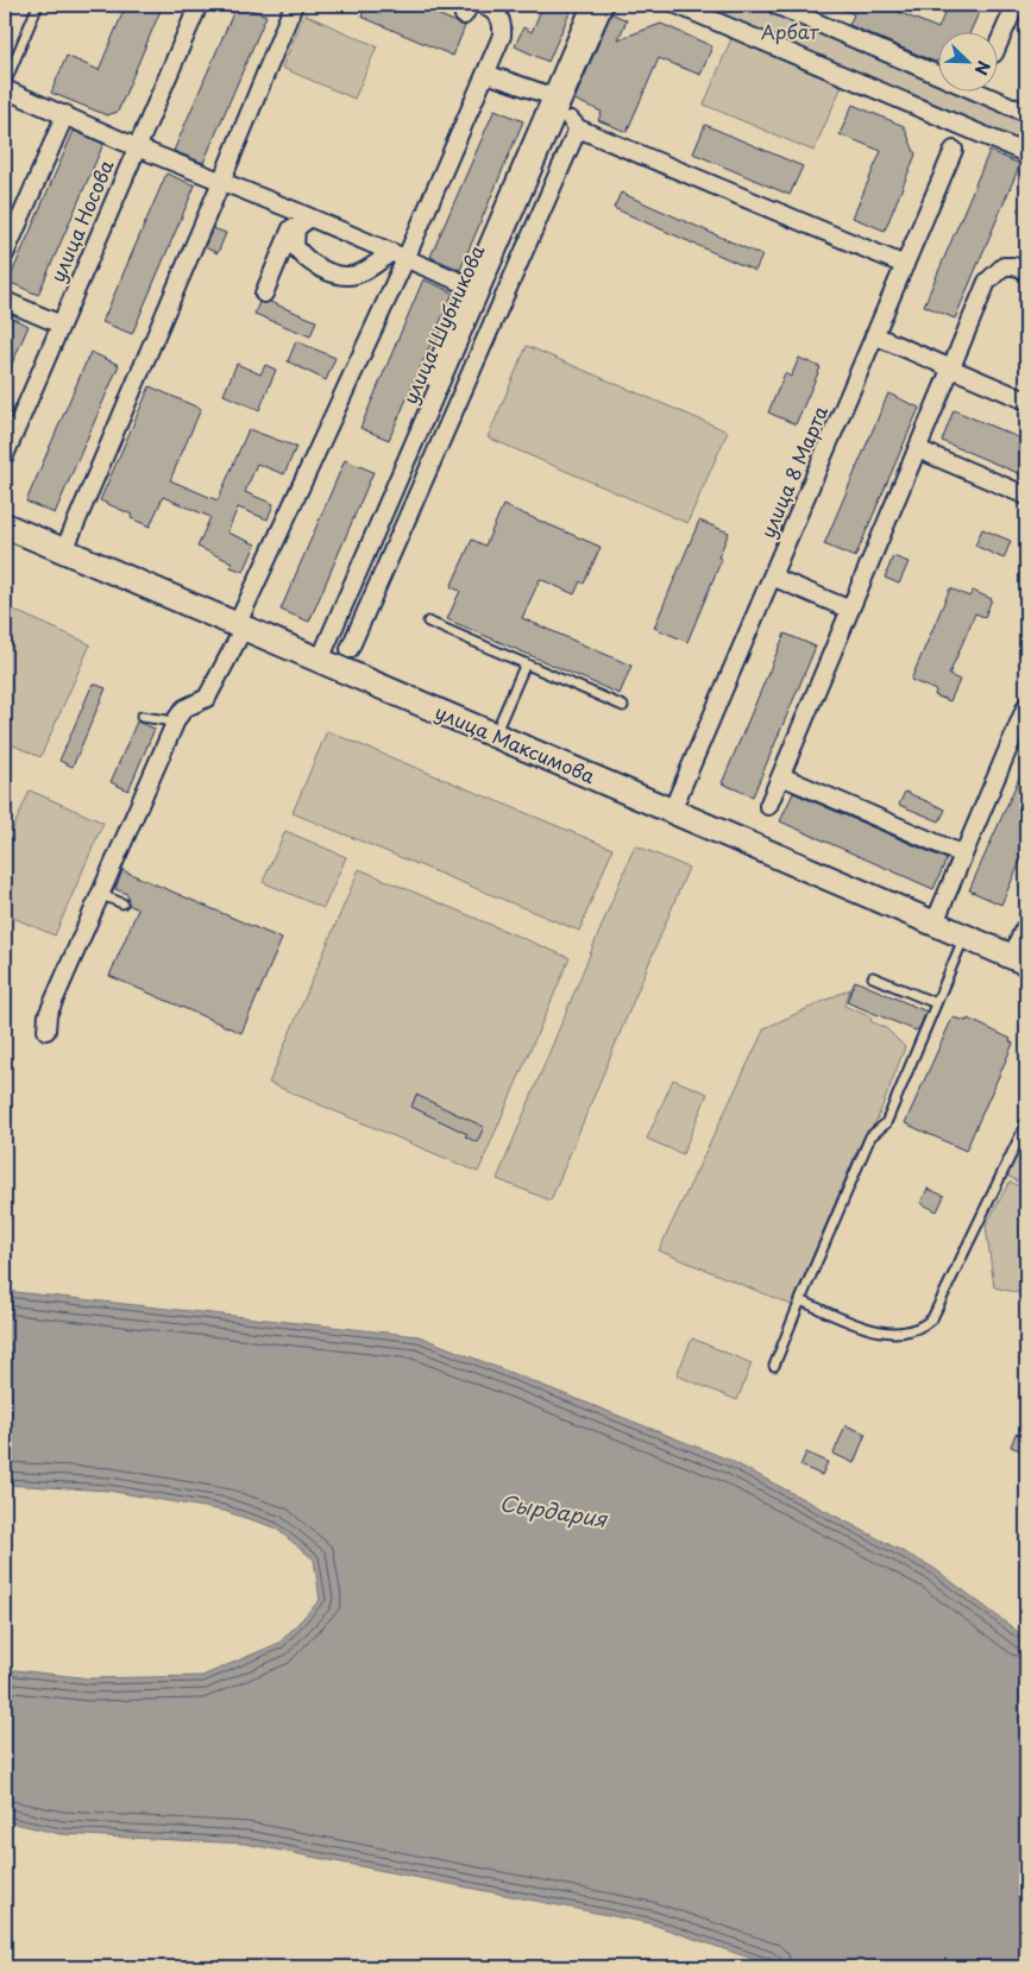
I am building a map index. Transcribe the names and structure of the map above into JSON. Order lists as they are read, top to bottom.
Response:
{
  "streets": {
    "street": [
      "улица Носова",
      "улица Шубникова",
      "улица 8 Марта",
      "улица Максимова"
    ]
  },
  "crossings": [
    ["улица Шубникова", "улица Максимова"],
    ["улица 8 Марта", "улица Максимова"]
  ],
  "water": ["Сырдария"],
  "parks": ["Арбат"],
  "north": "bottom right"
}
